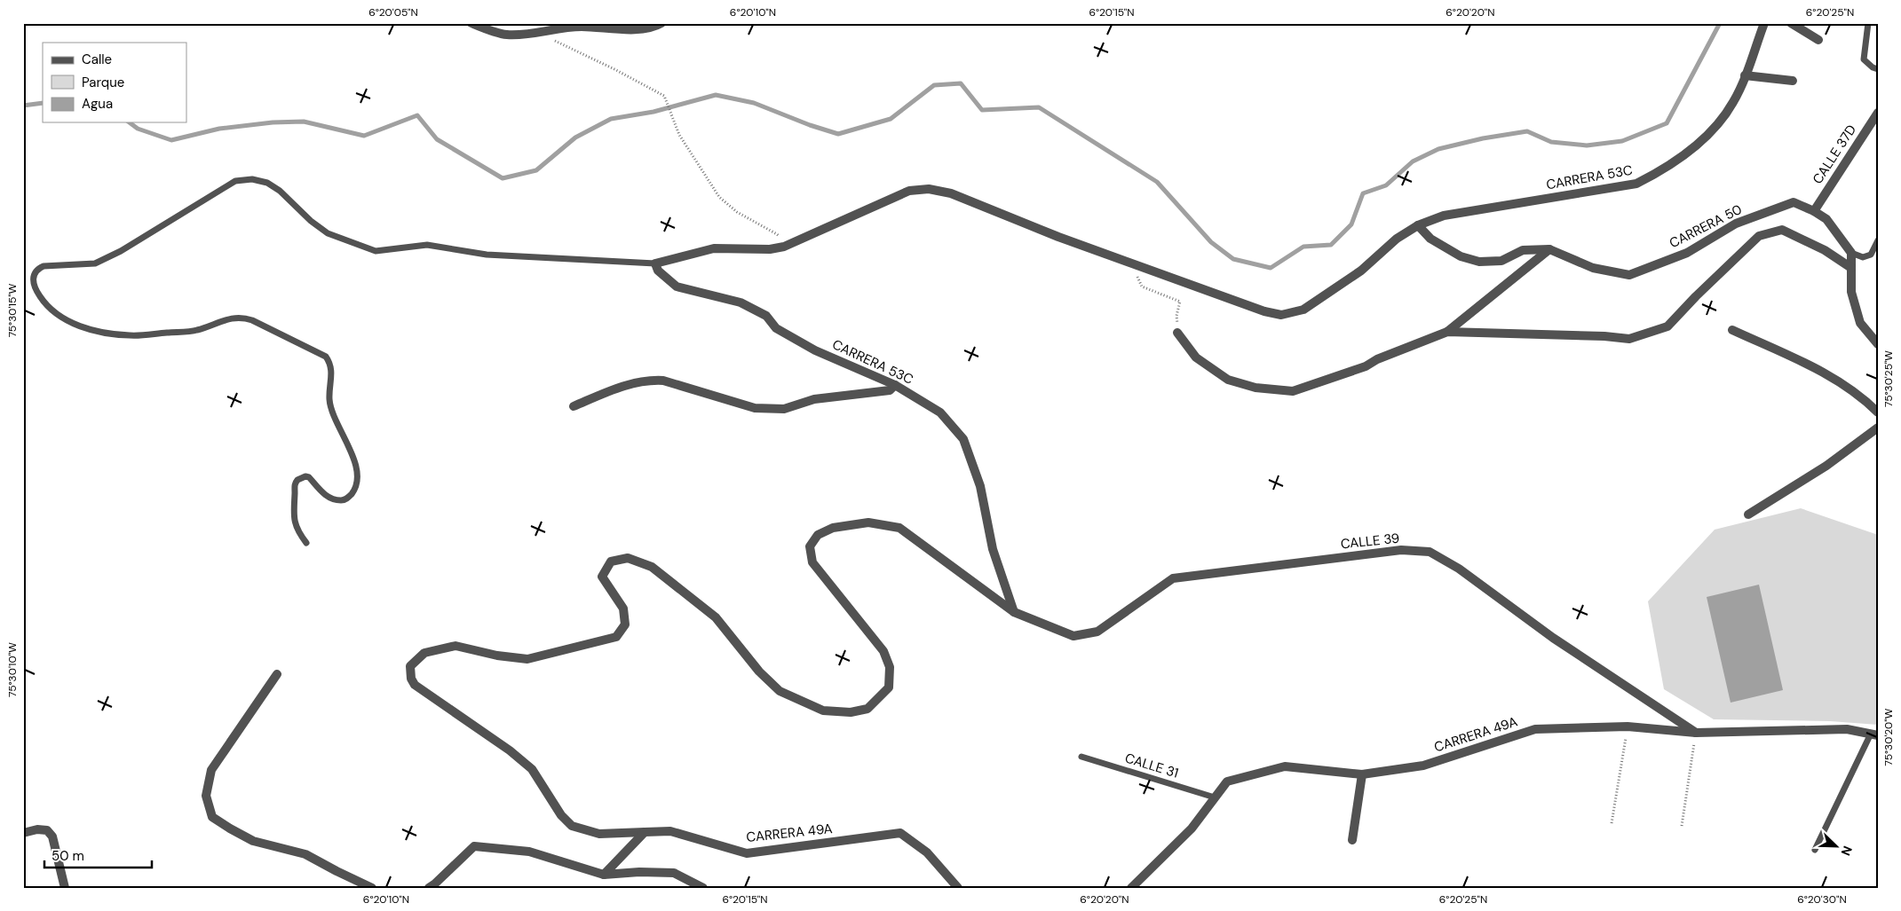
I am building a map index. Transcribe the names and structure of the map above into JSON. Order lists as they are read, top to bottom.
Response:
{
  "streets": {
    "street": [
      "CALLE 37D",
      "CARRERA 53C",
      "CARRERA 50",
      "CALLE 39",
      "CARRERA 49A"
    ],
    "lane": ["CALLE 31"]
  },
  "crossings": [
    ["CALLE 37D", "CARRERA 50"],
    ["CARRERA 53C", "CARRERA 50"],
    ["CARRERA 53C", "CALLE 39"],
    ["CALLE 39", "CARRERA 49A"],
    ["CARRERA 49A", "CALLE 31"]
  ],
  "legend": ["Calle", "Parque", "Agua"],
  "scale_bar": "50 m",
  "north": "bottom right",
  "coordinates": [
    "6°20'05\"N",
    "6°20'10\"N",
    "6°20'15\"N",
    "6°20'20\"N",
    "6°20'25\"N",
    "75°30'15\"W",
    "75°30'25\"W",
    "75°30'10\"W",
    "75°30'20\"W",
    "6°20'30\"N"
  ]
}
